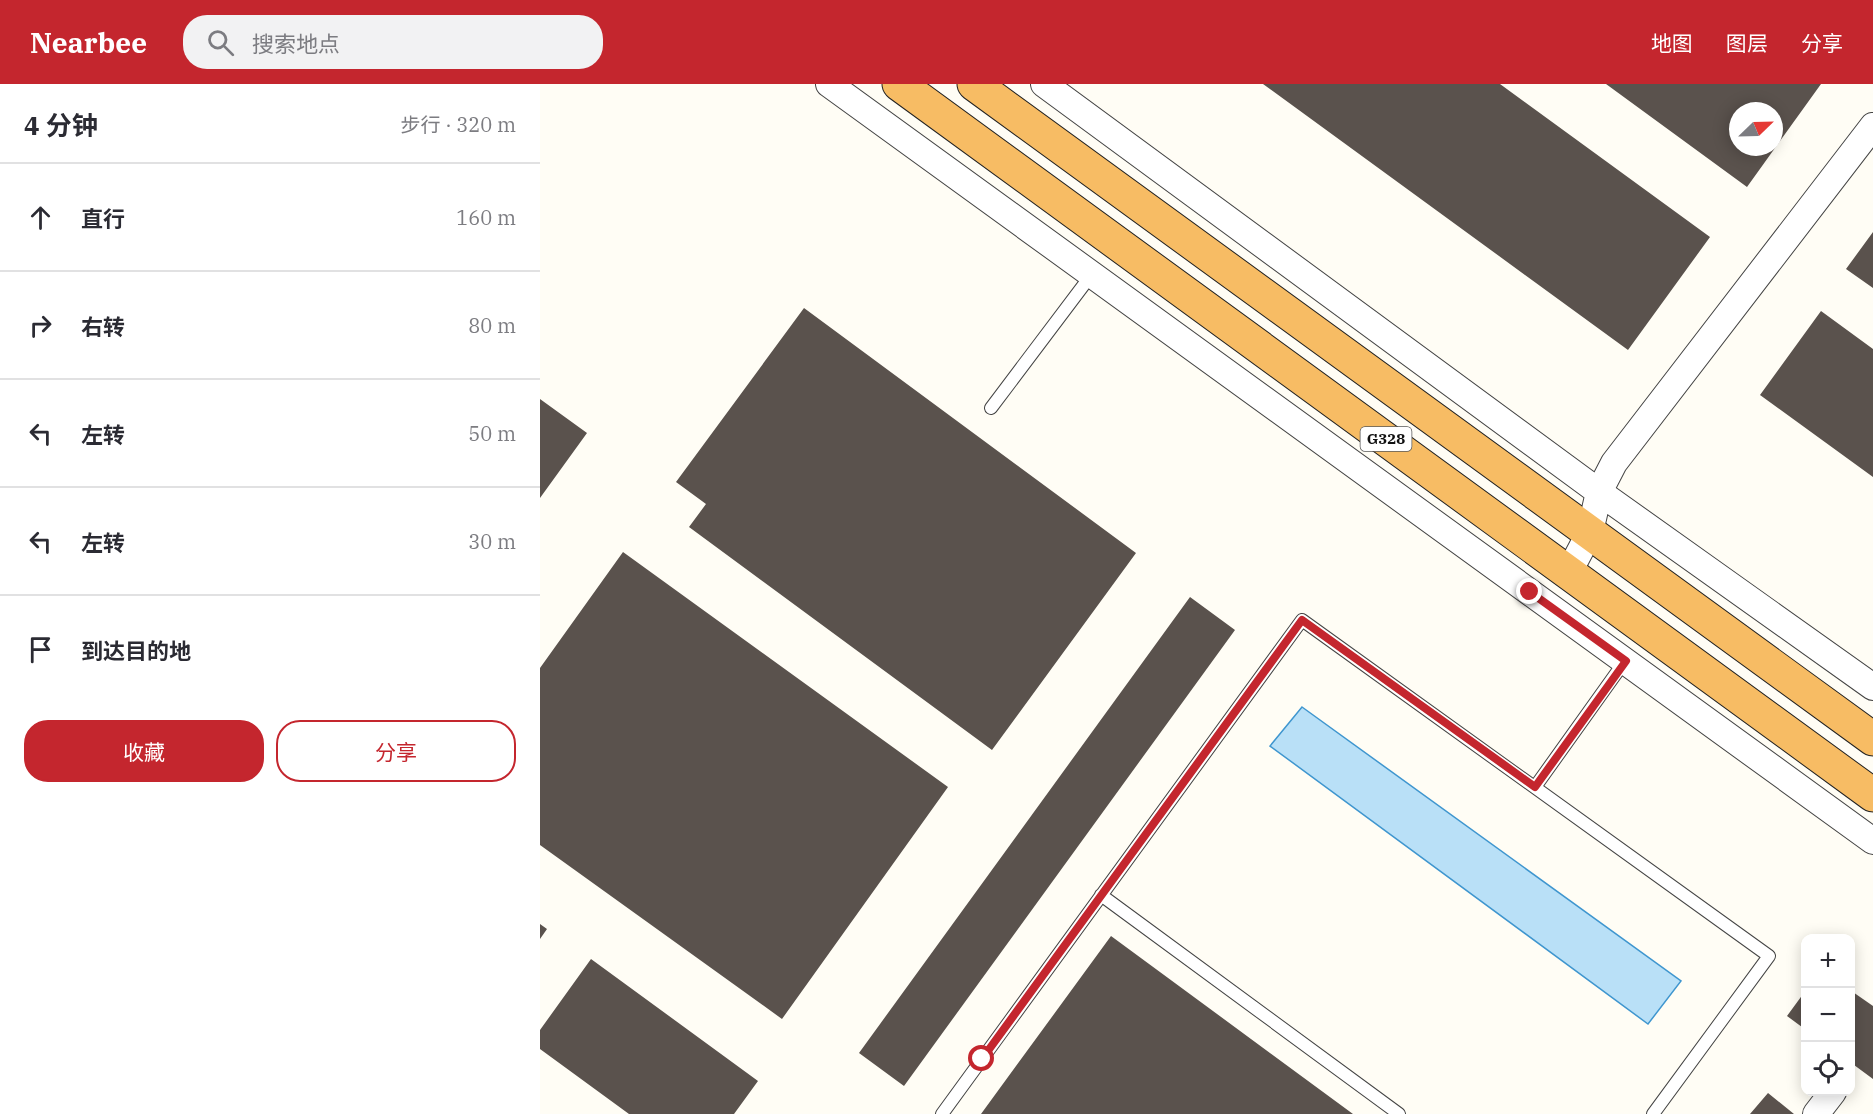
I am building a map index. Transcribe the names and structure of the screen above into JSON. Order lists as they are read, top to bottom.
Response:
{
  "streets": {
    "highway": ["G328"]
  },
  "north": "top right",
  "page": {
    "header": "Nearbee",
    "search": "搜索地点",
    "nav": ["地图", "图层", "分享"],
    "heading": ["4 分钟", "步行 · 320 m"],
    "list": [
      ["直行", "160 m"],
      ["右转", "80 m"],
      ["左转", "50 m"],
      ["左转", "30 m"],
      "到达目的地"
    ],
    "buttons": ["收藏", "分享"],
    "map_buttons": ["+", "−"]
  }
}
